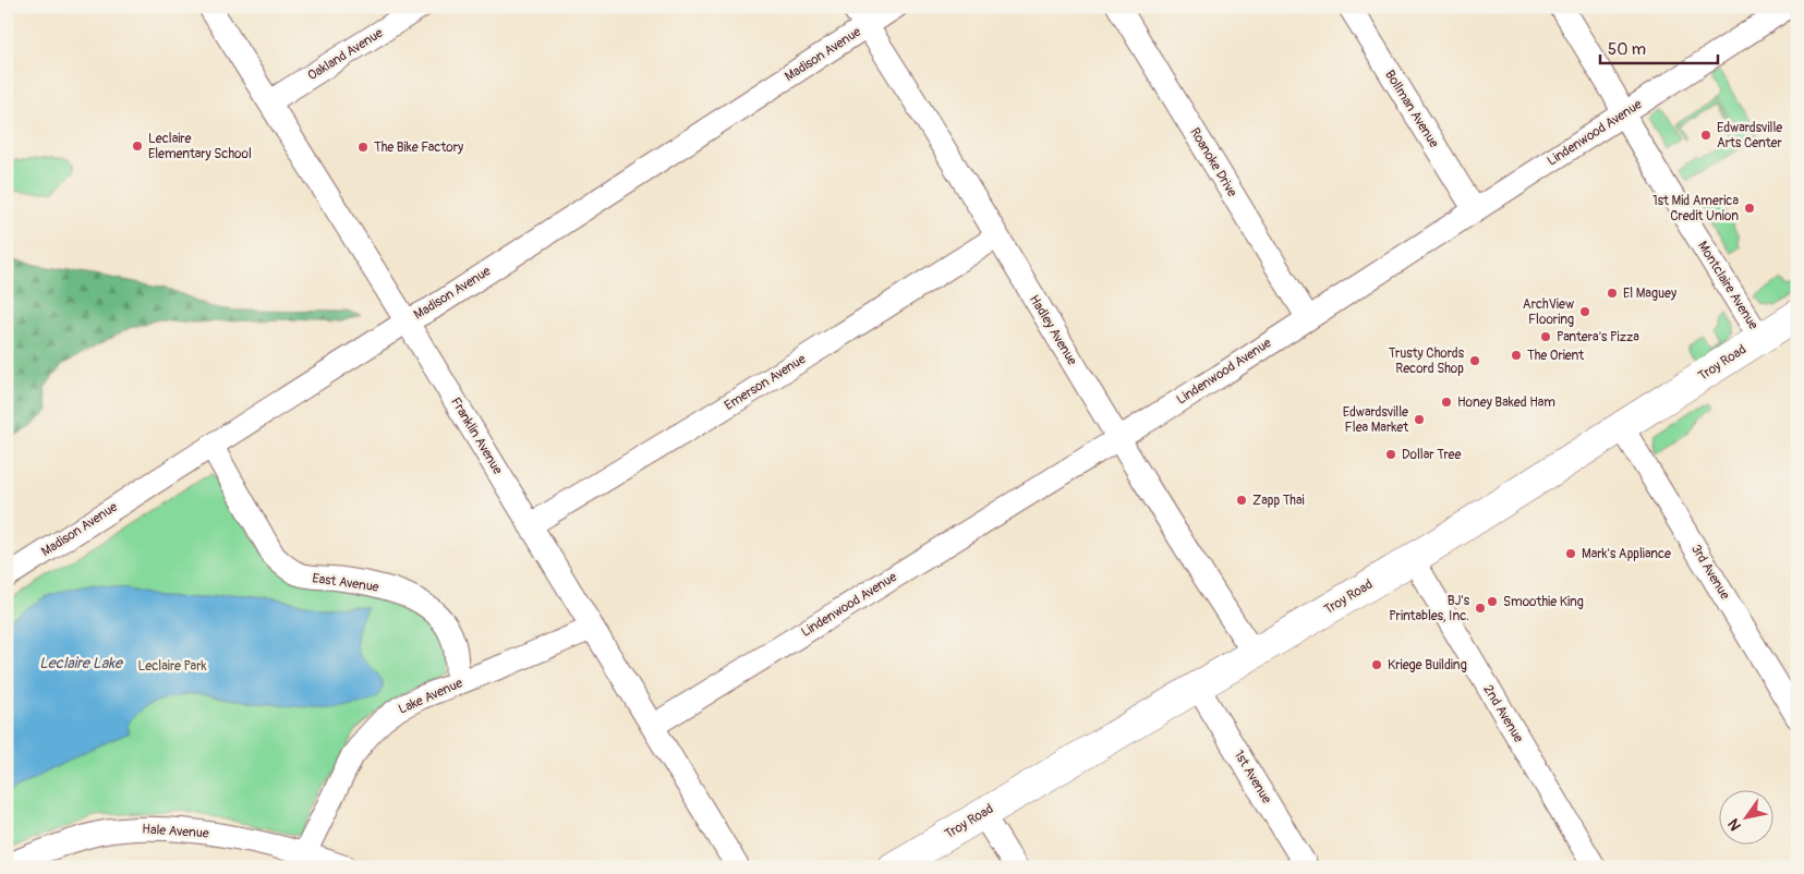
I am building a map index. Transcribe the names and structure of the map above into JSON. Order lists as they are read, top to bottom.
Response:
{
  "streets": {
    "main road": ["Troy Road"],
    "street": [
      "Oakland Avenue",
      "Madison Avenue",
      "Bollman Avenue",
      "Lindenwood Avenue",
      "Roanoke Drive",
      "Montclaire Avenue",
      "Hadley Avenue",
      "Emerson Avenue",
      "Franklin Avenue",
      "3rd Avenue",
      "East Avenue",
      "Lake Avenue",
      "2nd Avenue",
      "1st Avenue",
      "Hale Avenue"
    ]
  },
  "crossings": [
    ["Oakland Avenue", "Franklin Avenue"],
    ["Madison Avenue", "Hadley Avenue"],
    ["Madison Avenue", "Franklin Avenue"],
    ["Madison Avenue", "East Avenue"],
    ["Bollman Avenue", "Lindenwood Avenue"],
    ["Lindenwood Avenue", "Roanoke Drive"],
    ["Lindenwood Avenue", "Montclaire Avenue"],
    ["Lindenwood Avenue", "Hadley Avenue"],
    ["Lindenwood Avenue", "Franklin Avenue"],
    ["Montclaire Avenue", "Troy Road"],
    ["Hadley Avenue", "Troy Road"],
    ["Hadley Avenue", "Emerson Avenue"],
    ["Troy Road", "3rd Avenue"],
    ["Troy Road", "2nd Avenue"],
    ["Troy Road", "1st Avenue"],
    ["Emerson Avenue", "Franklin Avenue"],
    ["Franklin Avenue", "Lake Avenue"],
    ["East Avenue", "Lake Avenue"],
    ["Lake Avenue", "Hale Avenue"]
  ],
  "water": ["Leclaire Lake"],
  "parks": ["Leclaire Park"],
  "places": [
    "Edwardsville Arts Center",
    "Leclaire Elementary School",
    "The Bike Factory",
    "1st Mid America Credit Union",
    "El Maguey",
    "ArchView Flooring",
    "Pantera's Pizza",
    "The Orient",
    "Trusty Chords Record Shop",
    "Honey Baked Ham",
    "Edwardsville Flea Market",
    "Dollar Tree",
    "Zapp Thai",
    "Mark's Appliance",
    "Smoothie King",
    "BJ's Printables, Inc.",
    "Kriege Building"
  ],
  "scale_bar": "50 m",
  "north": "bottom left"
}
